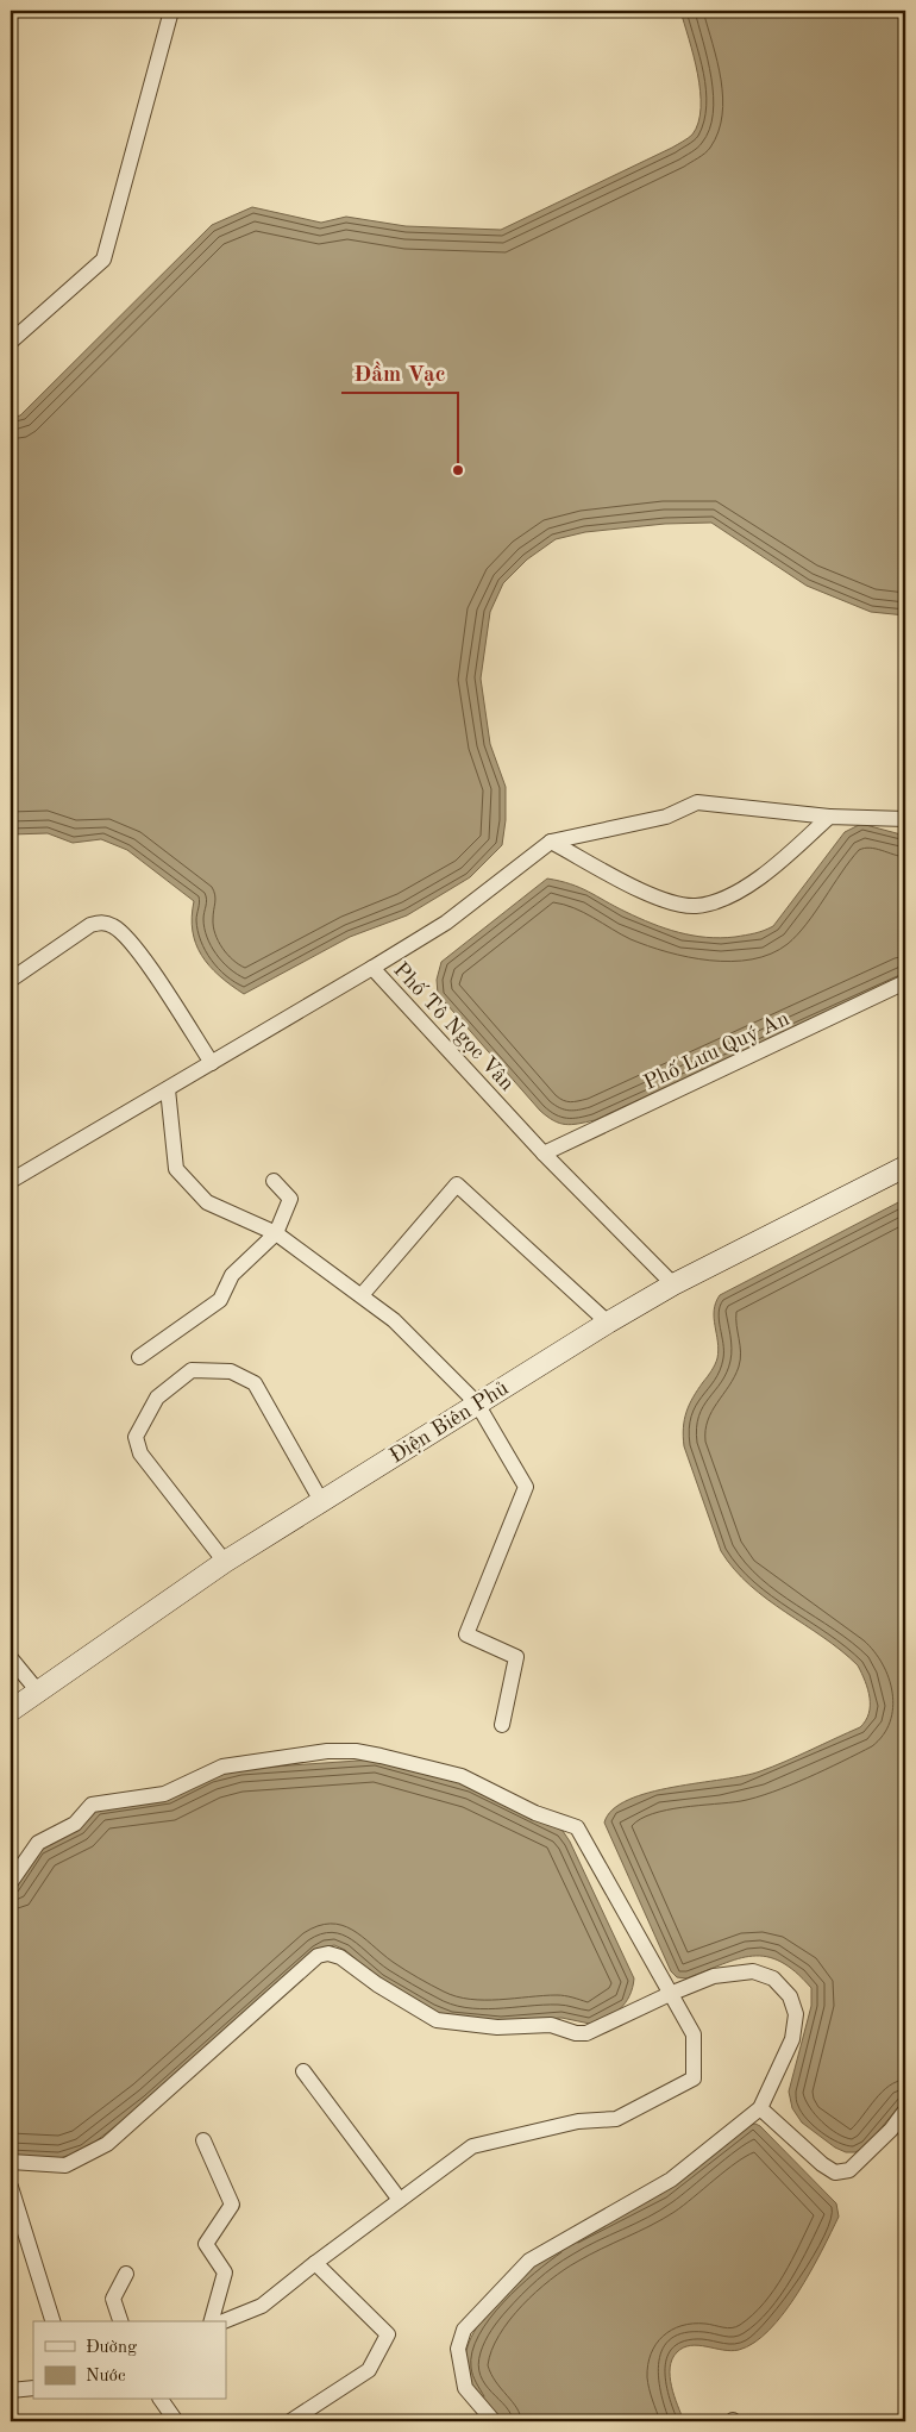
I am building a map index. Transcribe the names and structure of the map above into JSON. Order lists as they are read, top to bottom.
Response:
{
  "streets": {
    "street": ["Phố Tô Ngọc Vân", "Phố Lưu Quý An", "Điện Biên Phủ"]
  },
  "crossings": [
    ["Phố Tô Ngọc Vân", "Phố Lưu Quý An"],
    ["Phố Tô Ngọc Vân", "Điện Biên Phủ"]
  ],
  "places": ["Đầm Vạc"],
  "legend": ["Đường", "Nước"]
}
